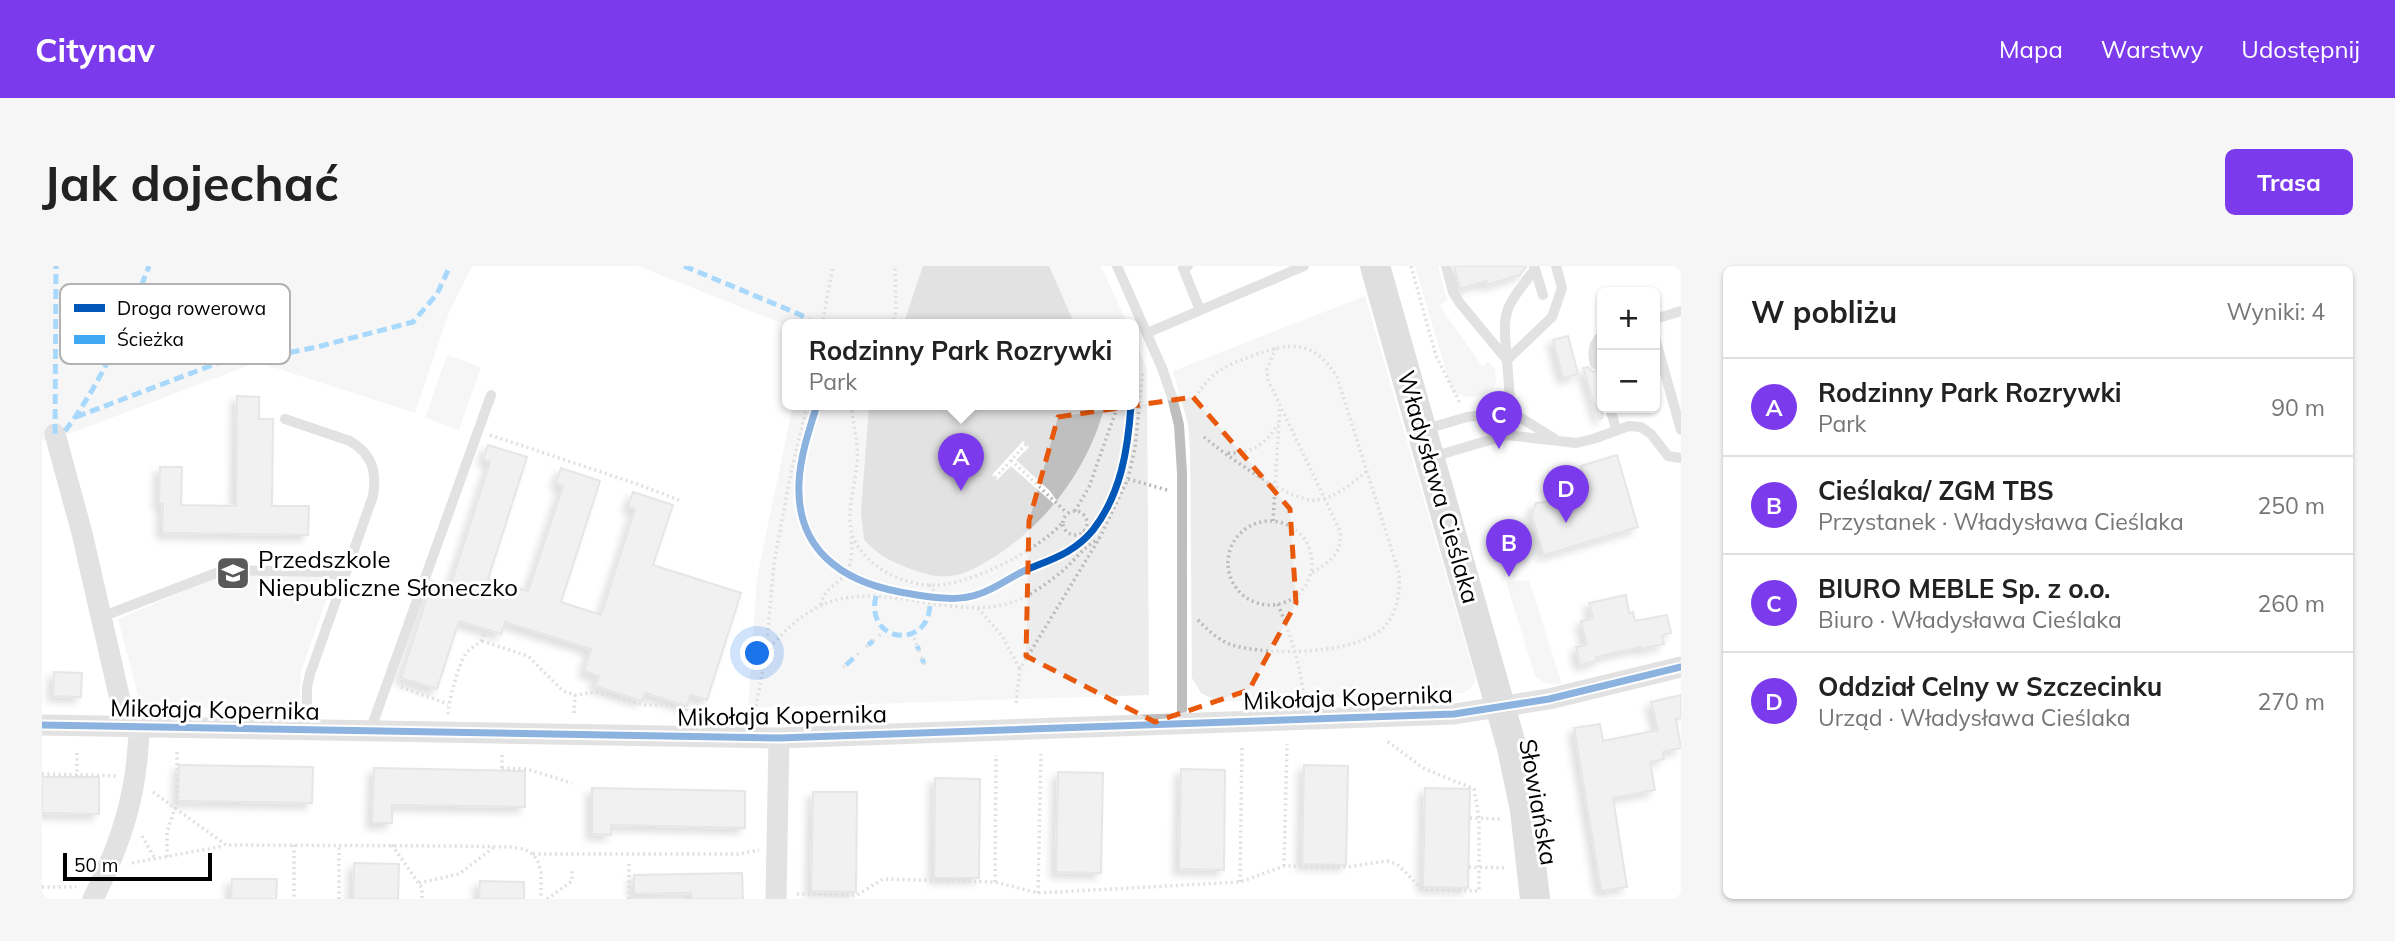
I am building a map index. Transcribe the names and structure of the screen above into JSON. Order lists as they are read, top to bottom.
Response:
{
  "streets": {
    "street": ["Władysława Cieślaka", "Mikołaja Kopernika", "Słowiańska"]
  },
  "crossings": [
    ["Władysława Cieślaka", "Mikołaja Kopernika"],
    ["Władysława Cieślaka", "Słowiańska"],
    ["Mikołaja Kopernika", "Słowiańska"]
  ],
  "places": {
    "school or university": ["Przedszkole Niepubliczne Słoneczko"]
  },
  "legend": ["Droga rowerowa", "Ścieżka"],
  "scale_bar": "50 m",
  "page": {
    "header": "Citynav",
    "nav": ["Mapa", "Warstwy", "Udostępnij"],
    "buttons": "Trasa",
    "title": "Jak dojechać",
    "heading": ["W pobliżu", "Wyniki: 4"],
    "map_buttons": ["+", "−"],
    "popup": ["Rodzinny Park Rozrywki", "Park"],
    "list": [
      {
        "mark": "A",
        "name": "Rodzinny Park Rozrywki",
        "note": "Park",
        "value": "90 m"
      },
      {
        "mark": "B",
        "name": "Cieślaka/ ZGM TBS",
        "note": "Przystanek · Władysława Cieślaka",
        "value": "250 m"
      },
      {
        "mark": "C",
        "name": "BIURO MEBLE Sp. z o.o.",
        "note": "Biuro · Władysława Cieślaka",
        "value": "260 m"
      },
      {
        "mark": "D",
        "name": "Oddział Celny w Szczecinku",
        "note": "Urząd · Władysława Cieślaka",
        "value": "270 m"
      }
    ],
    "pins": [
      "C",
      "A",
      "D",
      "B"
    ],
    "scale": "50 m"
  }
}
